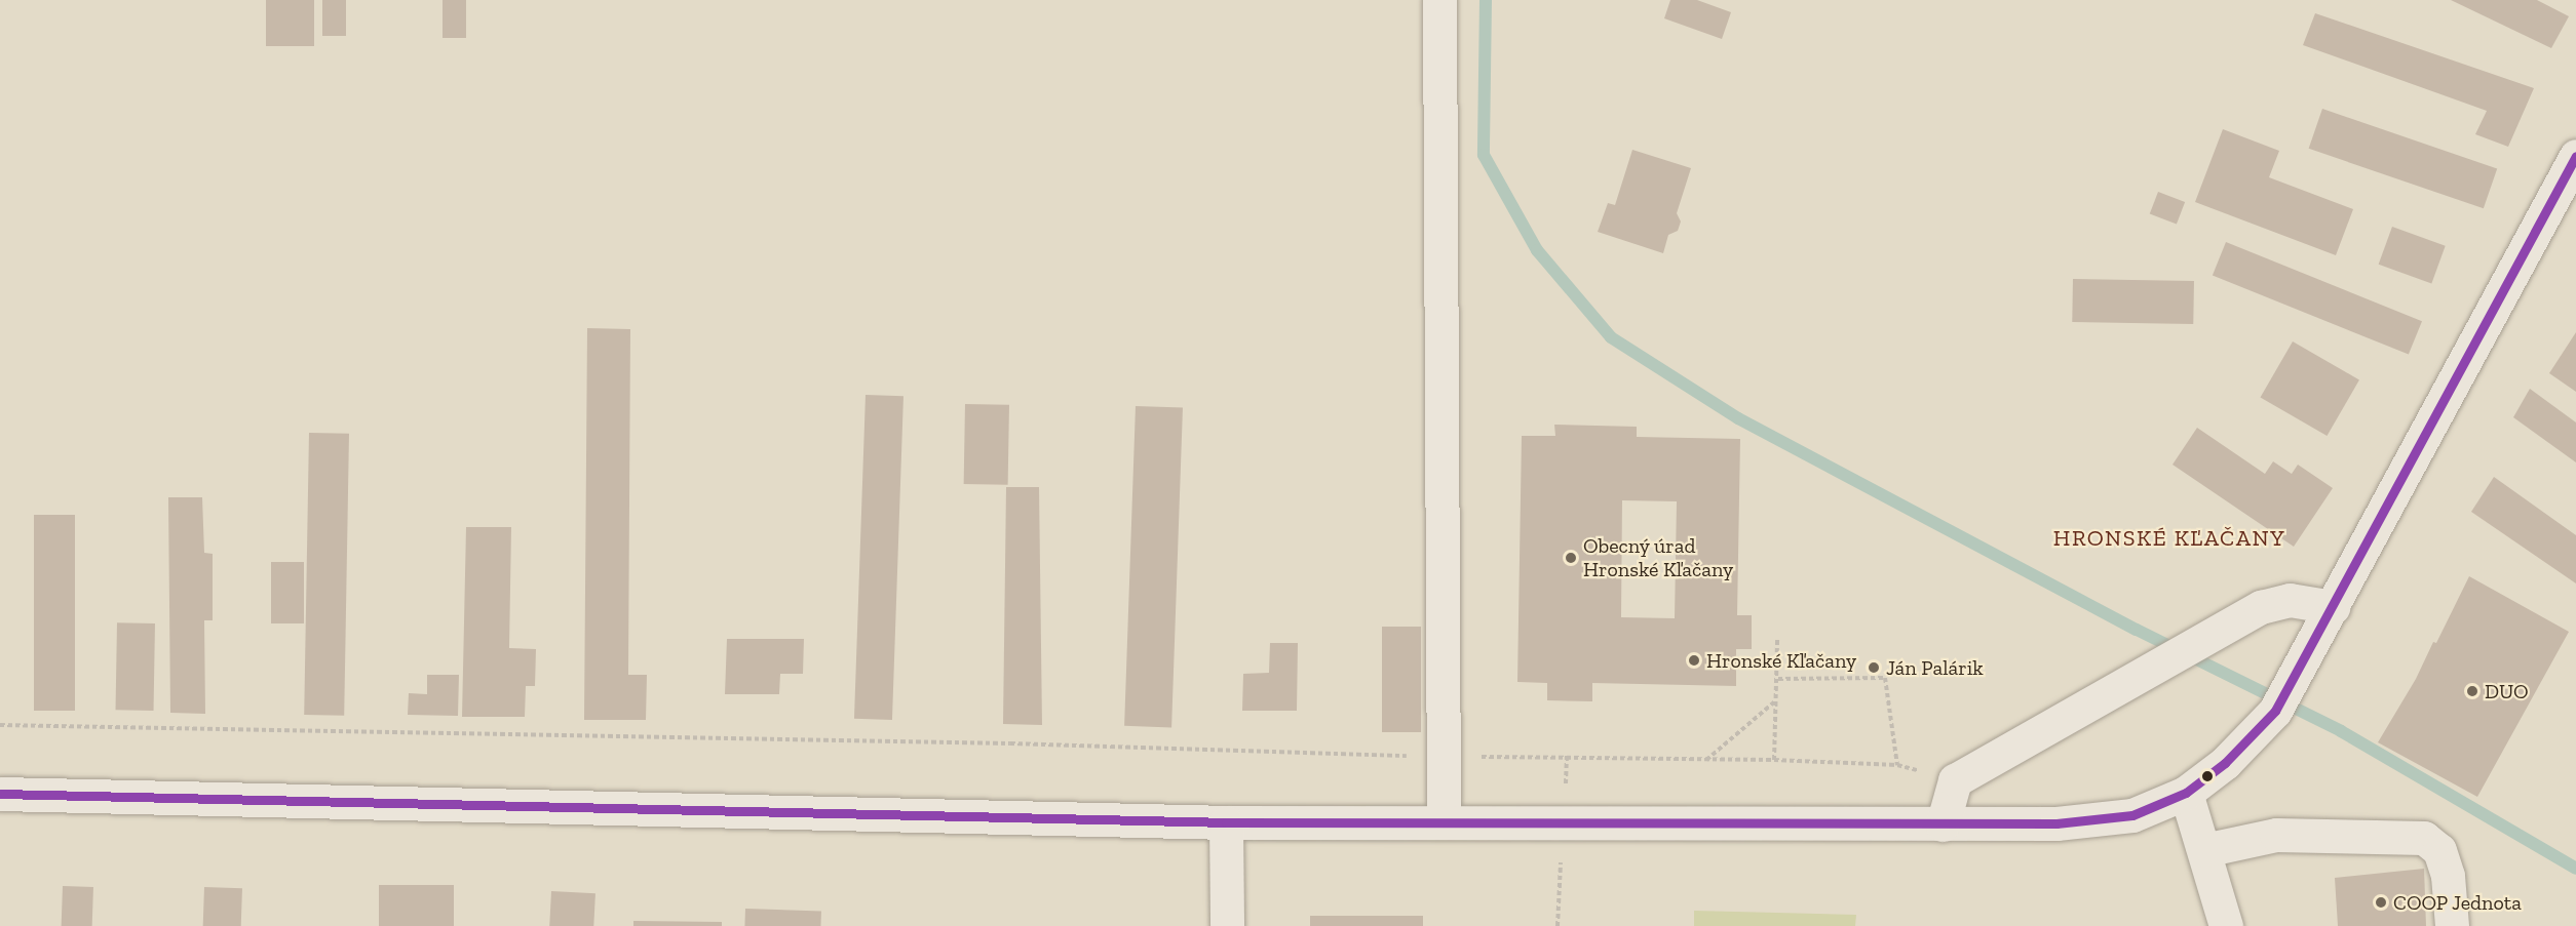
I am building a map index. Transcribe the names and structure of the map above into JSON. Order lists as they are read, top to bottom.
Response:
{
  "districts": ["HRONSKÉ KĽAČANY"],
  "places": [
    "Obecný úrad Hronské Kľačany",
    "Hronské Kľačany",
    "Ján Palárik",
    "DUO",
    "COOP Jednota"
  ]
}
